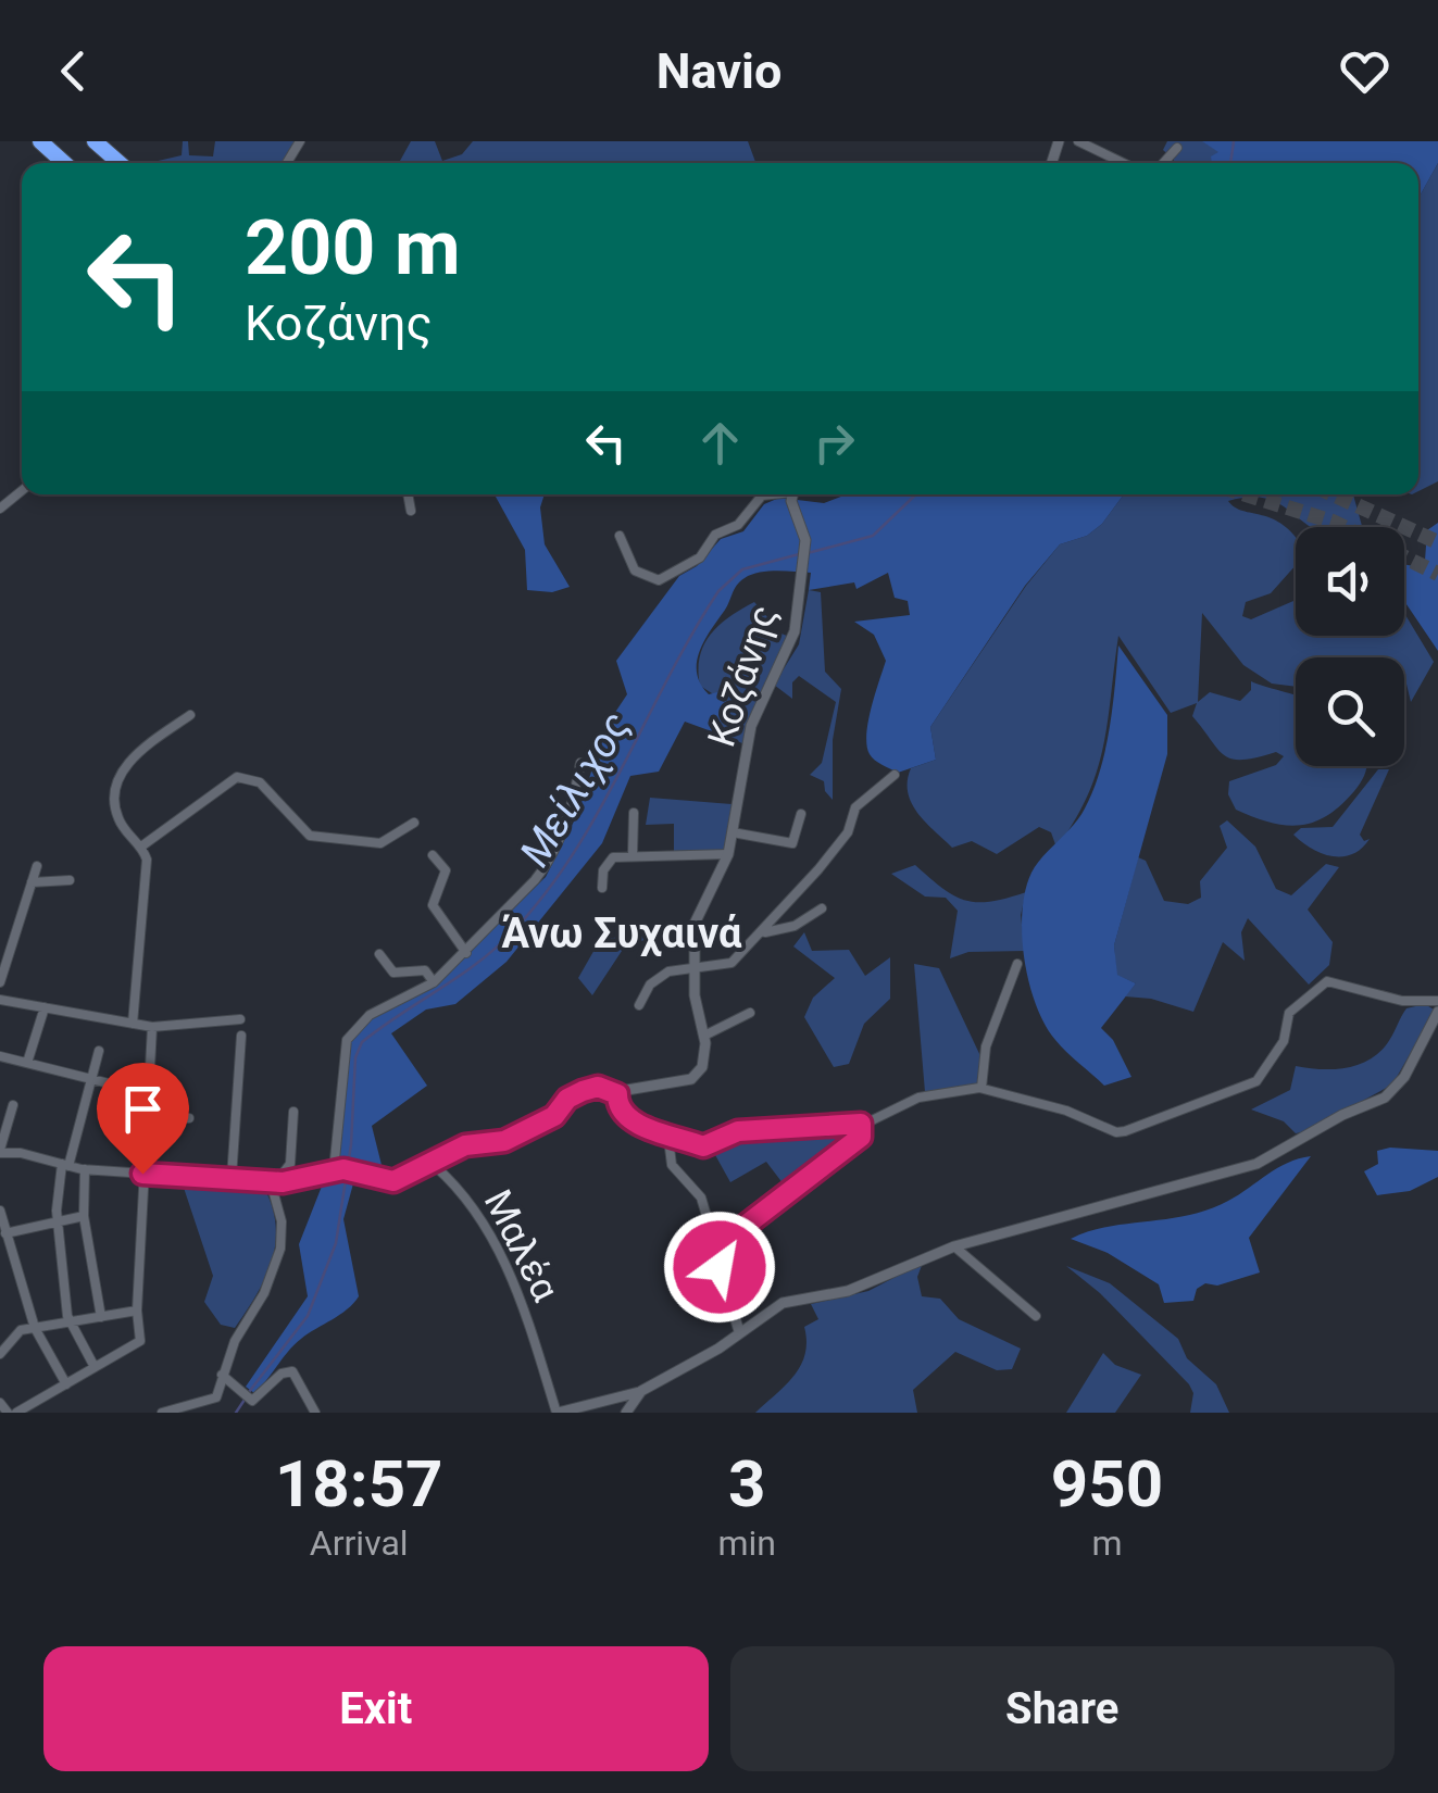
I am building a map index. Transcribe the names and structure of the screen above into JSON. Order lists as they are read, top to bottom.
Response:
{
  "streets": {
    "street": ["Κοζάνης", "Μαλέα"]
  },
  "districts": ["Άνω Συχαινά"],
  "water": ["Μείλιχος"],
  "page": {
    "header": "Navio",
    "turn": ["200 m", "Κοζάνης"],
    "eta": [
      "18:57",
      "Arrival",
      "3",
      "min",
      "950",
      "m"
    ],
    "buttons": ["Exit", "Share"]
  }
}
